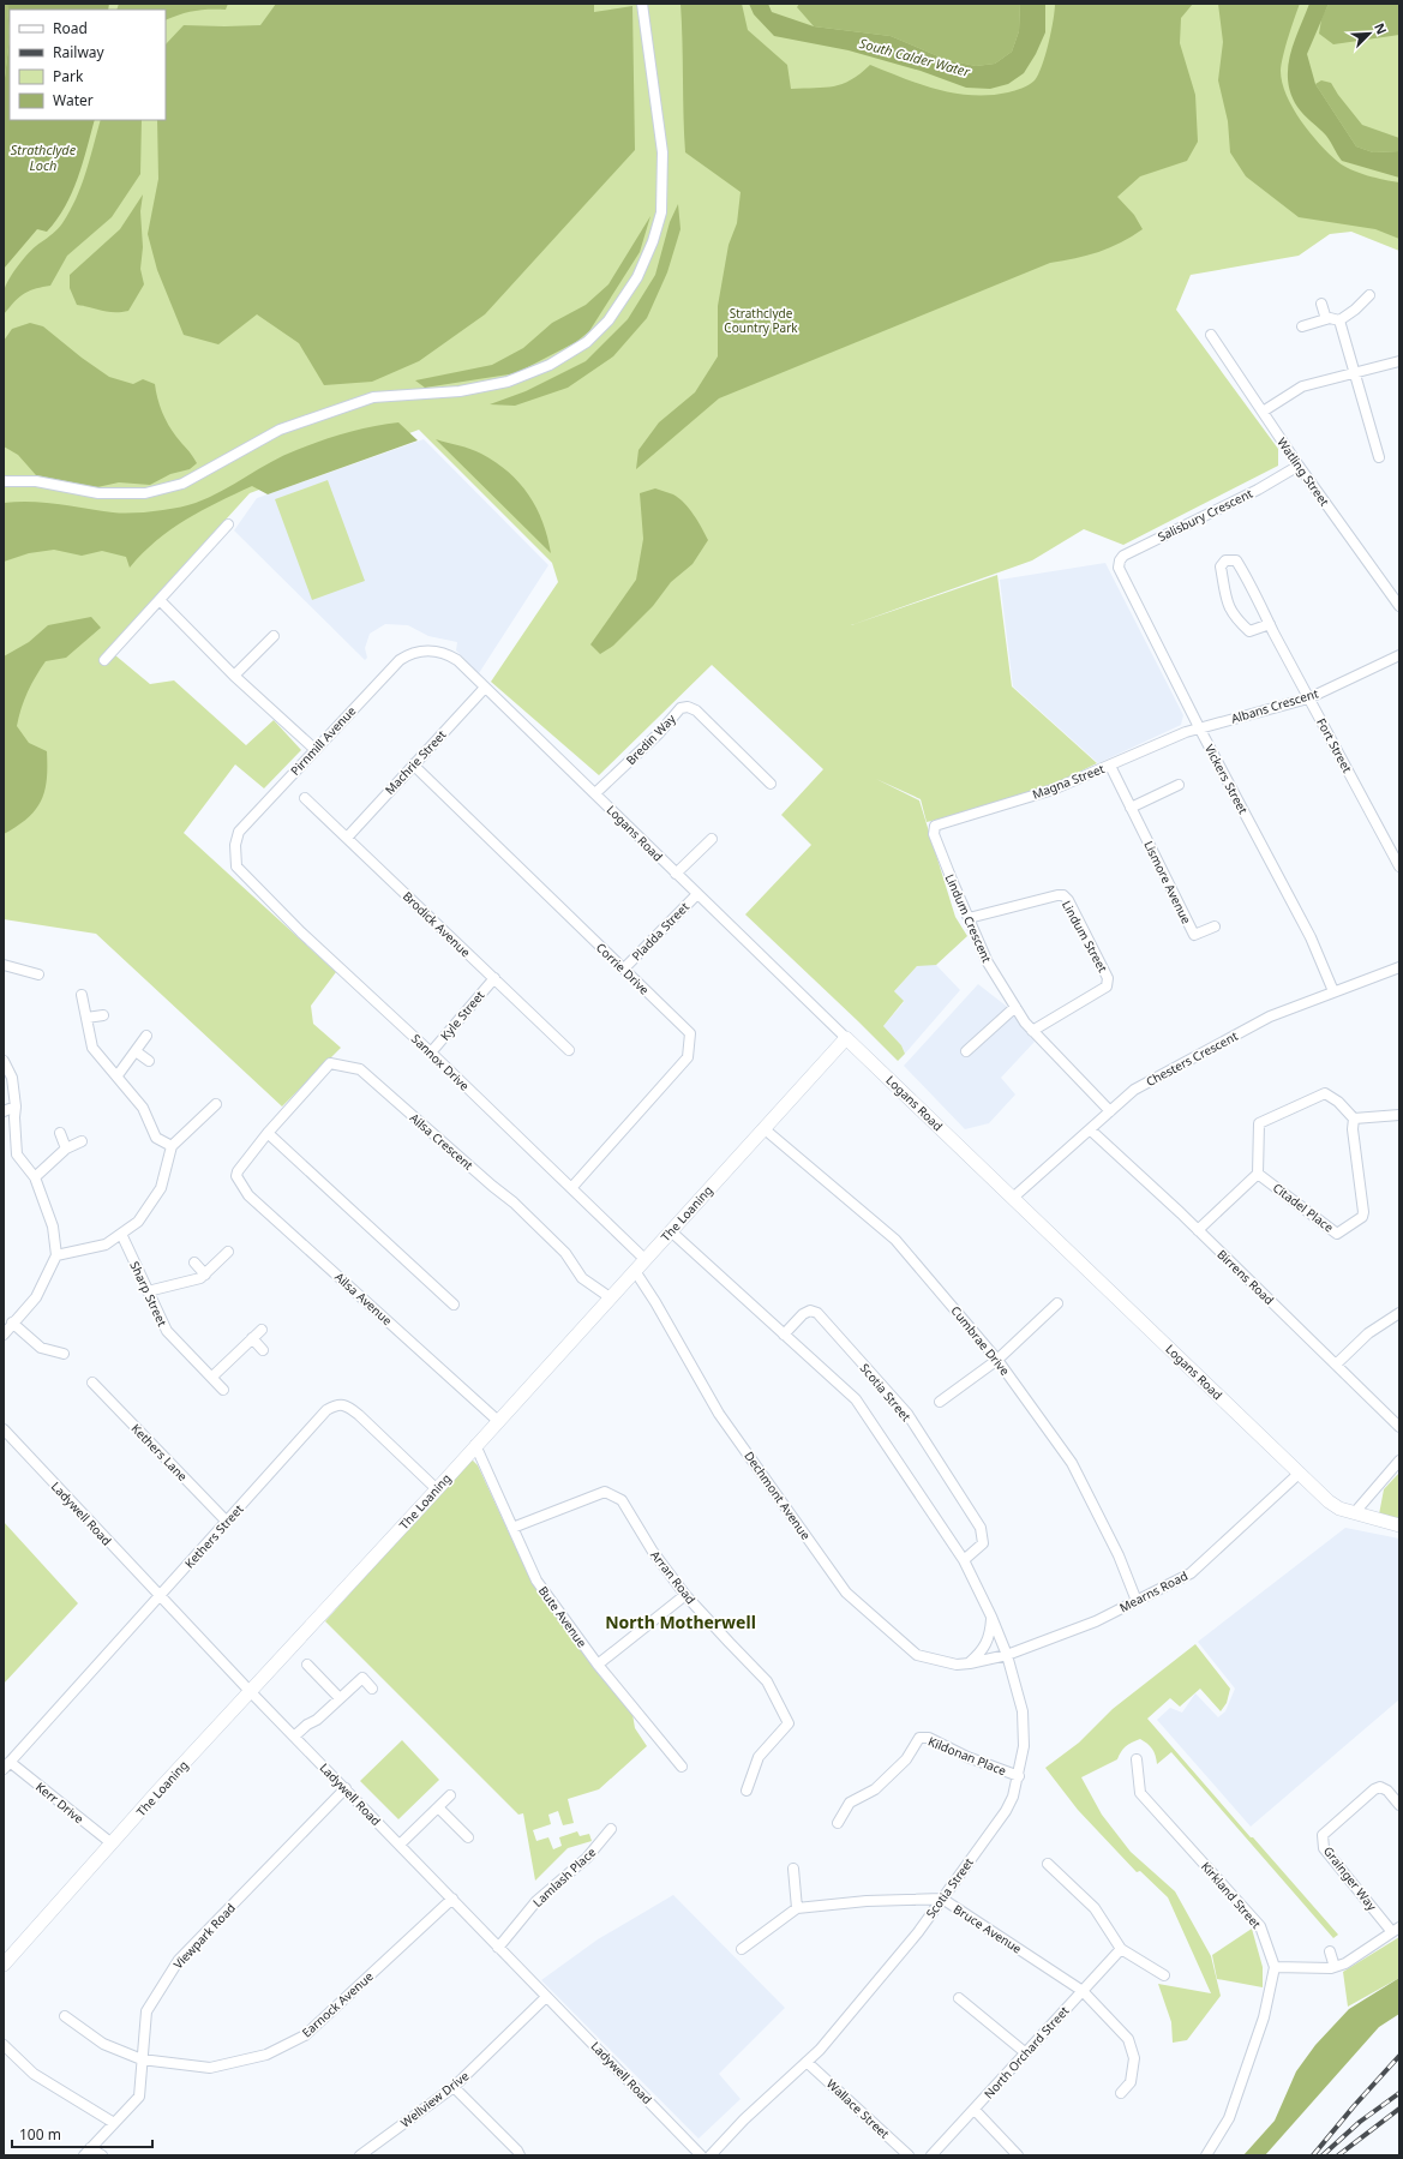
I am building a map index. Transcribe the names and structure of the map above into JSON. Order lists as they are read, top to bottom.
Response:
{
  "streets": {
    "street": [
      "Watling Street",
      "Salisbury Crescent",
      "Albans Crescent",
      "Bredin Way",
      "Pirnmill Avenue",
      "Fort Street",
      "Machrie Street",
      "Vickers Street",
      "Magna Street",
      "Logans Road",
      "Lismore Avenue",
      "Lindum Crescent",
      "Brodick Avenue",
      "Pladda Street",
      "Lindum Street",
      "Corrie Drive",
      "Kyle Street",
      "Chesters Crescent",
      "Sannox Drive",
      "Ailsa Crescent",
      "Citadel Place",
      "The Loaning",
      "Birrens Road",
      "Sharp Street",
      "Ailsa Avenue",
      "Cumbrae Drive",
      "Scotia Street",
      "Kethers Lane",
      "Dechmont Avenue",
      "Ladywell Road",
      "Kethers Street",
      "Arran Road",
      "Mearns Road",
      "Bute Avenue",
      "Kildonan Place",
      "Kerr Drive",
      "Lamlash Place",
      "Grainger Way",
      "Kirkland Street",
      "Bruce Avenue",
      "Viewpark Road",
      "Earnock Avenue",
      "North Orchard Street",
      "Wellview Drive",
      "Wallace Street"
    ]
  },
  "crossings": [
    ["Watling Street", "Salisbury Crescent"],
    ["Salisbury Crescent", "Vickers Street"],
    ["Albans Crescent", "Fort Street"],
    ["Albans Crescent", "Vickers Street"],
    ["Albans Crescent", "Magna Street"],
    ["Bredin Way", "Logans Road"],
    ["Pirnmill Avenue", "Logans Road"],
    ["Pirnmill Avenue", "Sannox Drive"],
    ["Machrie Street", "Logans Road"],
    ["Machrie Street", "Brodick Avenue"],
    ["Machrie Street", "Corrie Drive"],
    ["Vickers Street", "Magna Street"],
    ["Vickers Street", "Chesters Crescent"],
    ["Magna Street", "Lismore Avenue"],
    ["Magna Street", "Lindum Crescent"],
    ["Logans Road", "Pladda Street"],
    ["Logans Road", "Chesters Crescent"],
    ["Logans Road", "The Loaning"],
    ["Logans Road", "Mearns Road"],
    ["Lindum Crescent", "Lindum Street"],
    ["Lindum Crescent", "Chesters Crescent"],
    ["Brodick Avenue", "Kyle Street"],
    ["Pladda Street", "Corrie Drive"],
    ["Corrie Drive", "Sannox Drive"],
    ["Kyle Street", "Sannox Drive"],
    ["Chesters Crescent", "Birrens Road"],
    ["Sannox Drive", "The Loaning"],
    ["Ailsa Crescent", "The Loaning"],
    ["Ailsa Crescent", "Ailsa Avenue"],
    ["The Loaning", "Ailsa Avenue"],
    ["The Loaning", "Cumbrae Drive"],
    ["The Loaning", "Scotia Street"],
    ["The Loaning", "Dechmont Avenue"],
    ["The Loaning", "Ladywell Road"],
    ["The Loaning", "Kethers Street"],
    ["The Loaning", "Bute Avenue"],
    ["The Loaning", "Kerr Drive"],
    ["Cumbrae Drive", "Mearns Road"],
    ["Scotia Street", "Dechmont Avenue"],
    ["Scotia Street", "Mearns Road"],
    ["Scotia Street", "Kildonan Place"],
    ["Scotia Street", "Bruce Avenue"],
    ["Scotia Street", "Wallace Street"],
    ["Kethers Lane", "Kethers Street"],
    ["Dechmont Avenue", "Mearns Road"],
    ["Ladywell Road", "Kethers Street"],
    ["Ladywell Road", "Lamlash Place"],
    ["Ladywell Road", "Viewpark Road"],
    ["Ladywell Road", "Earnock Avenue"],
    ["Ladywell Road", "Wellview Drive"],
    ["Kethers Street", "Kerr Drive"],
    ["Arran Road", "Bute Avenue"],
    ["Grainger Way", "Kirkland Street"],
    ["Bruce Avenue", "North Orchard Street"],
    ["Viewpark Road", "Earnock Avenue"]
  ],
  "districts": ["North Motherwell"],
  "water": ["South Calder Water", "Strathclyde Loch"],
  "parks": ["Strathclyde Country Park"],
  "legend": [
    "Road",
    "Railway",
    "Park",
    "Water"
  ],
  "scale_bar": "100 m",
  "north": "top right"
}
